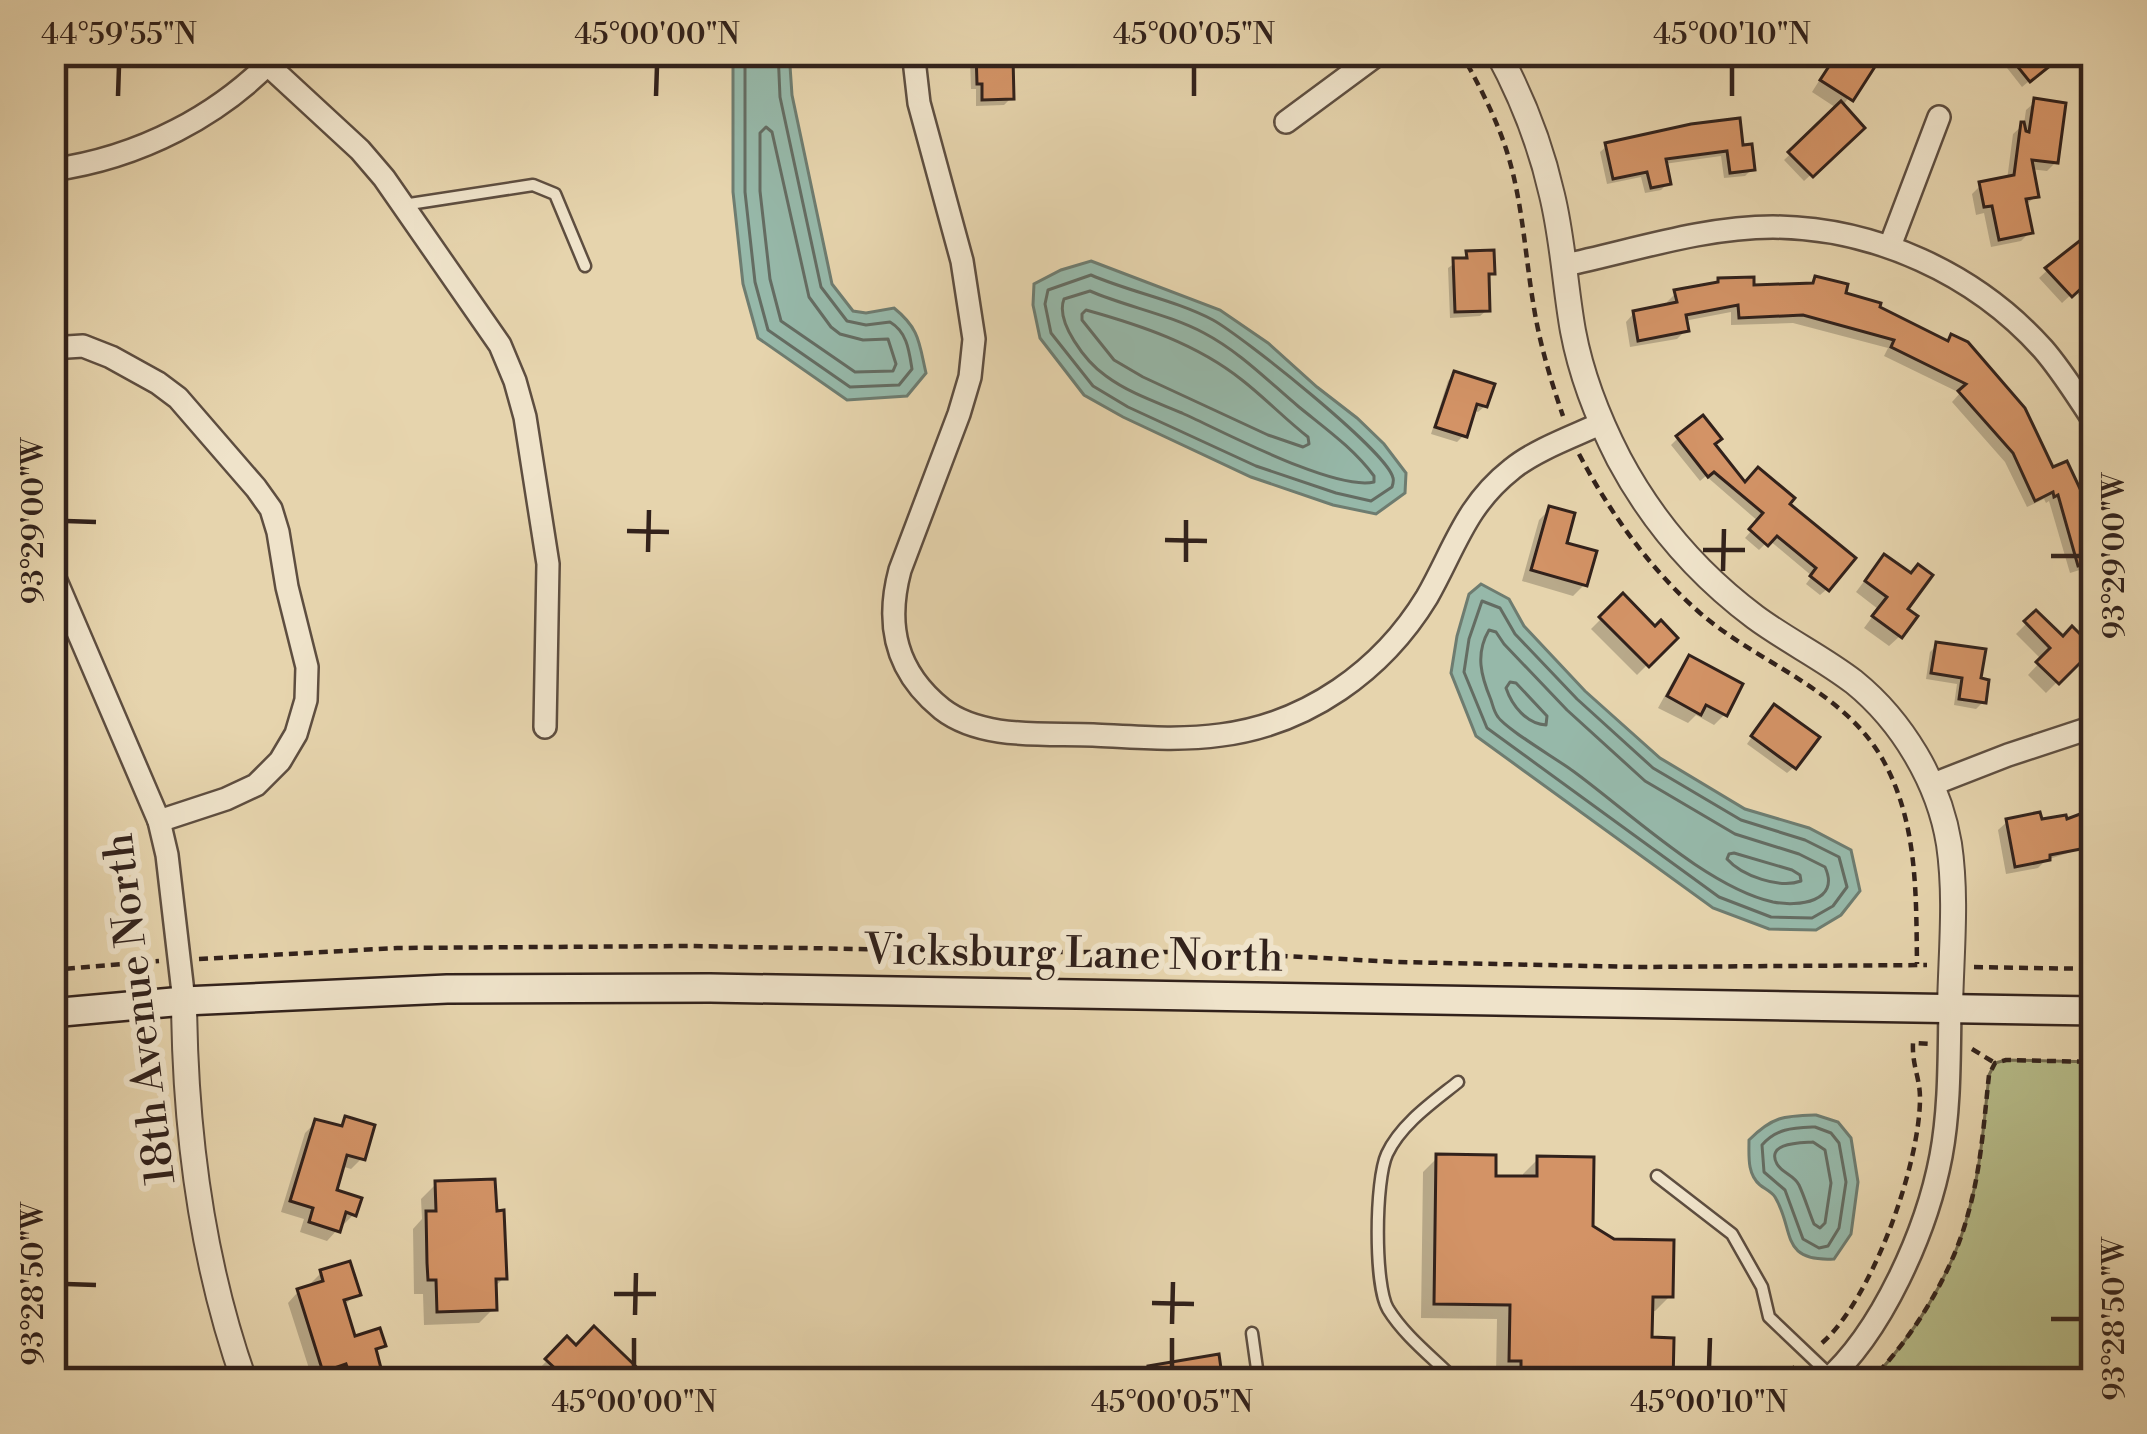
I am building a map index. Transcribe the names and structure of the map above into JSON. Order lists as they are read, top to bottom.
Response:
{
  "streets": {
    "main road": ["Vicksburg Lane North"],
    "street": ["18th Avenue North"]
  },
  "crossings": [
    ["Vicksburg Lane North", "18th Avenue North"]
  ],
  "coordinates": [
    "44°59'55\"N",
    "45°00'00\"N",
    "45°00'05\"N",
    "45°00'10\"N",
    "93°29'00\"W",
    "93°28'50\"W"
  ]
}
